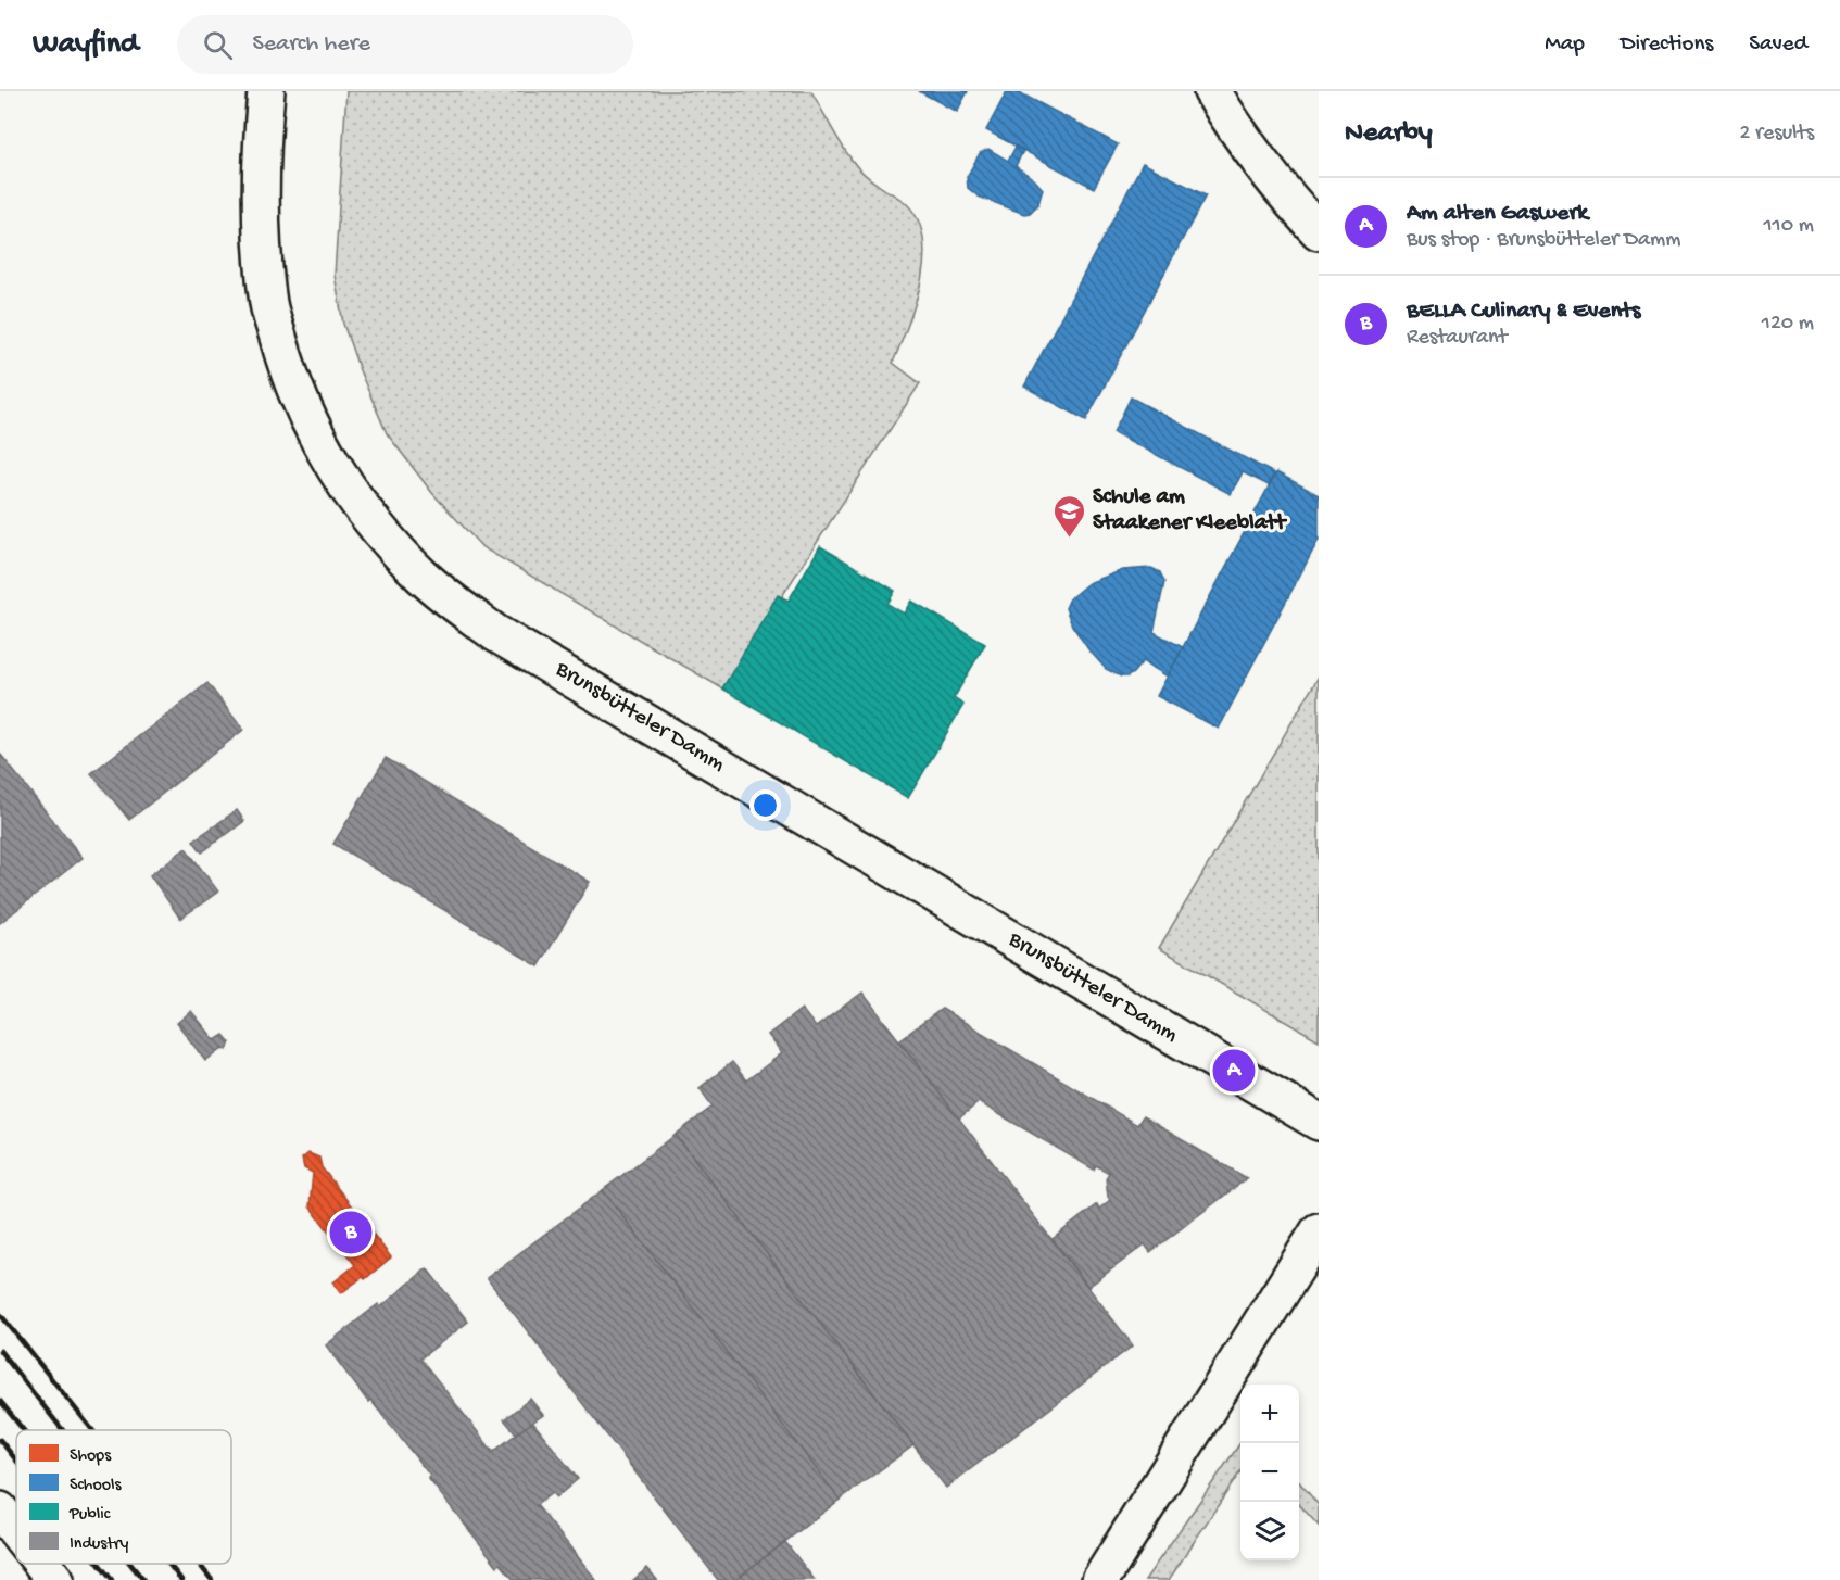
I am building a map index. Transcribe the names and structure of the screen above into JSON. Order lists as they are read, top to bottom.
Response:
{
  "streets": {
    "main road": ["Brunsbütteler Damm"]
  },
  "places": {
    "school or university": ["Schule am Staakener Kleeblatt"]
  },
  "legend": [
    "Shops",
    "Schools",
    "Public",
    "Industry"
  ],
  "page": {
    "header": "Wayfind",
    "search": "Search here",
    "nav": ["Map", "Directions", "Saved"],
    "heading": ["Nearby", "2 results"],
    "list": [
      {
        "mark": "A",
        "name": "Am alten Gaswerk",
        "note": "Bus stop · Brunsbütteler Damm",
        "value": "110 m"
      },
      {
        "mark": "B",
        "name": "BELLA Culinary & Events",
        "note": "Restaurant",
        "value": "120 m"
      }
    ],
    "pins": ["A", "B"],
    "map_buttons": ["+", "−"]
  }
}
